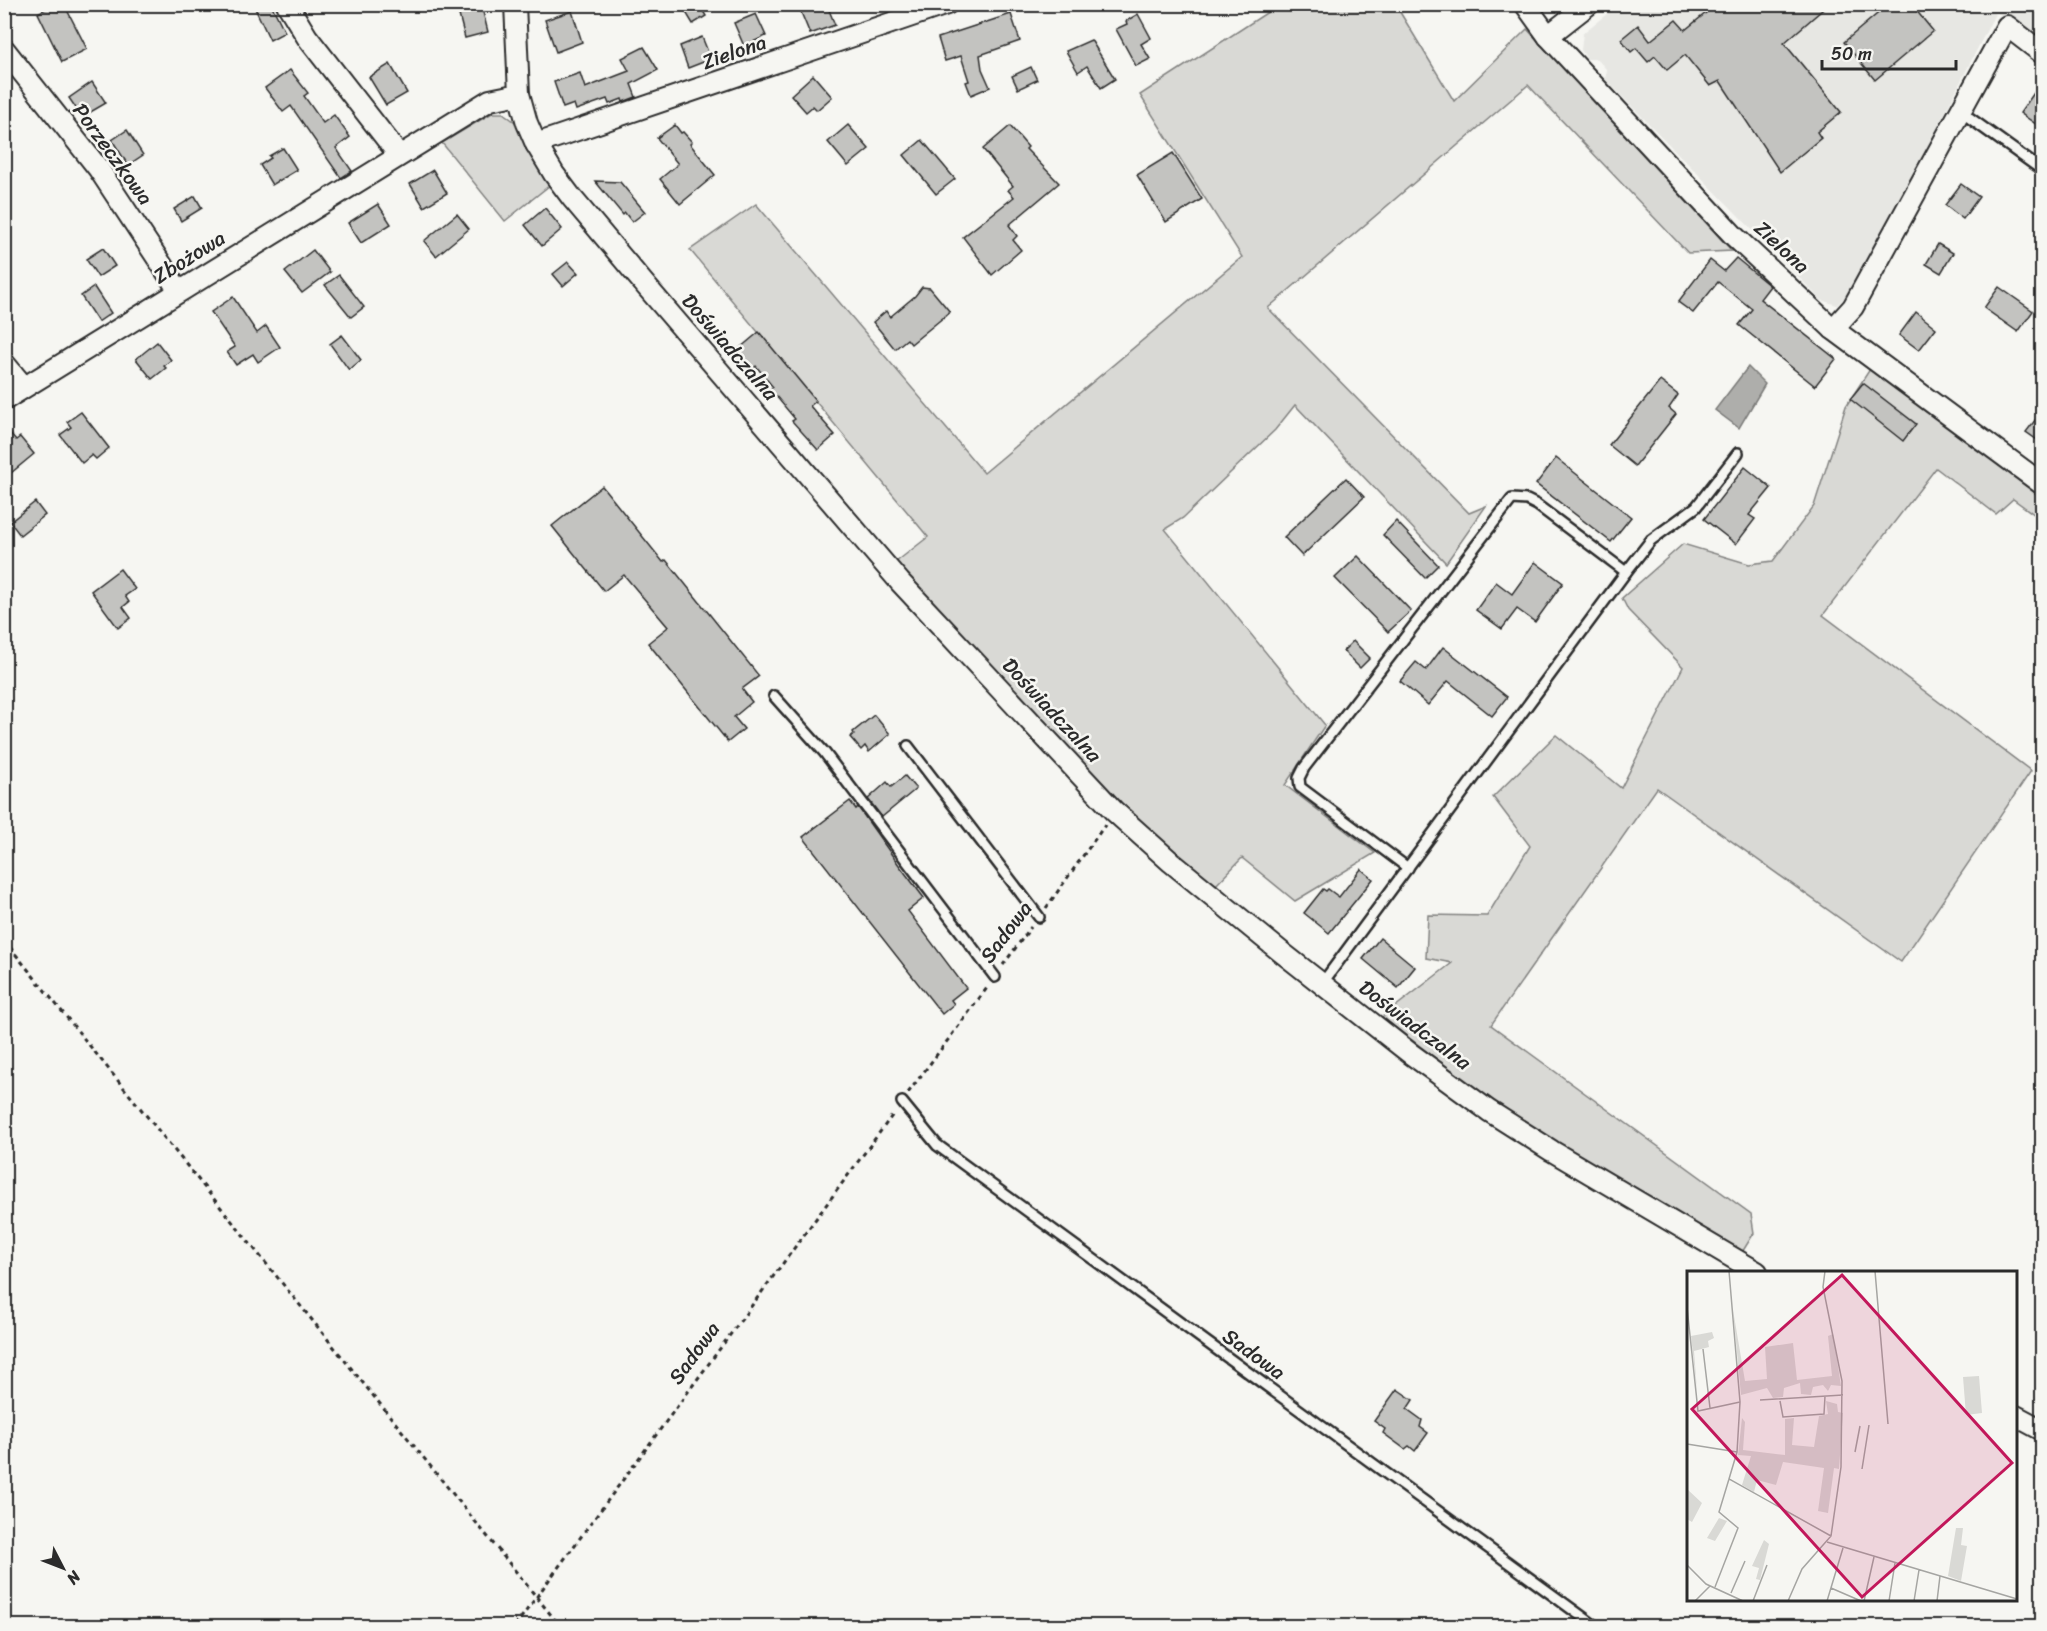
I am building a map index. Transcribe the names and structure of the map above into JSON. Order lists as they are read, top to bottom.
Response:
{
  "streets": {
    "street": [
      "Zielona",
      "Porzeczkowa",
      "Zbożowa",
      "Doświadczalna"
    ],
    "lane": ["Sadowa"]
  },
  "crossings": [
    ["Zielona", "Doświadczalna"],
    ["Porzeczkowa", "Zbożowa"],
    ["Zbożowa", "Doświadczalna"],
    ["Doświadczalna", "Sadowa"]
  ],
  "scale_bar": "50 m",
  "north": "bottom right"
}
